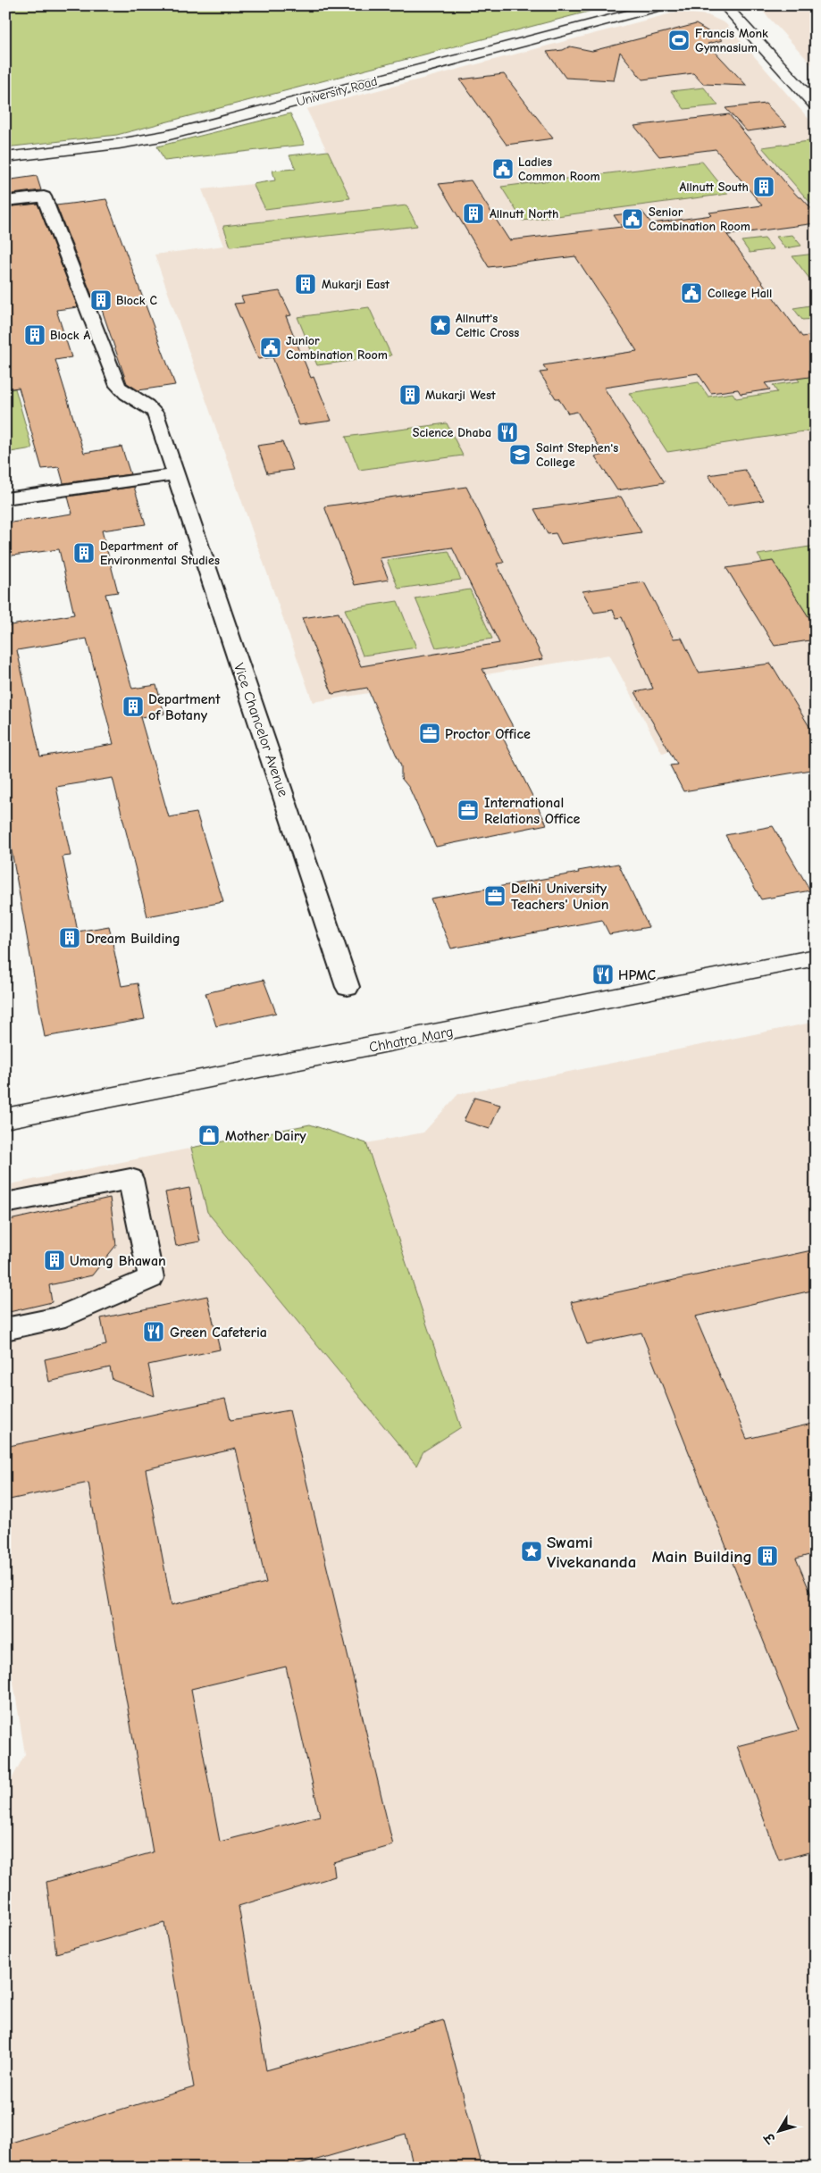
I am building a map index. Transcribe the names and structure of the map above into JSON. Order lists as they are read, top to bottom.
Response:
{
  "streets": {
    "street": ["University Road", "Vice Chancelor Avenue", "Chhatra Marg"]
  },
  "places": {
    "sports": ["Francis Monk Gymnasium"],
    "public building": [
      "Ladies Common Room",
      "Senior Combination Room",
      "College Hall",
      "Junior Combination Room"
    ],
    "building": [
      "Allnutt South",
      "Allnutt North",
      "Mukarji East",
      "Block C",
      "Block A",
      "Mukarji West",
      "Department of Environmental Studies",
      "Department of Botany",
      "Dream Building",
      "Umang Bhawan",
      "Main Building"
    ],
    "place": ["Allnutt's Celtic Cross", "Swami Vivekananda"],
    "restaurant": ["Science Dhaba", "HPMC", "Green Cafeteria"],
    "school or university": ["Saint Stephen's College"],
    "office": ["Proctor Office", "International Relations Office", "Delhi University Teachers' Union"],
    "shop": ["Mother Dairy"]
  },
  "north": "bottom left"
}
